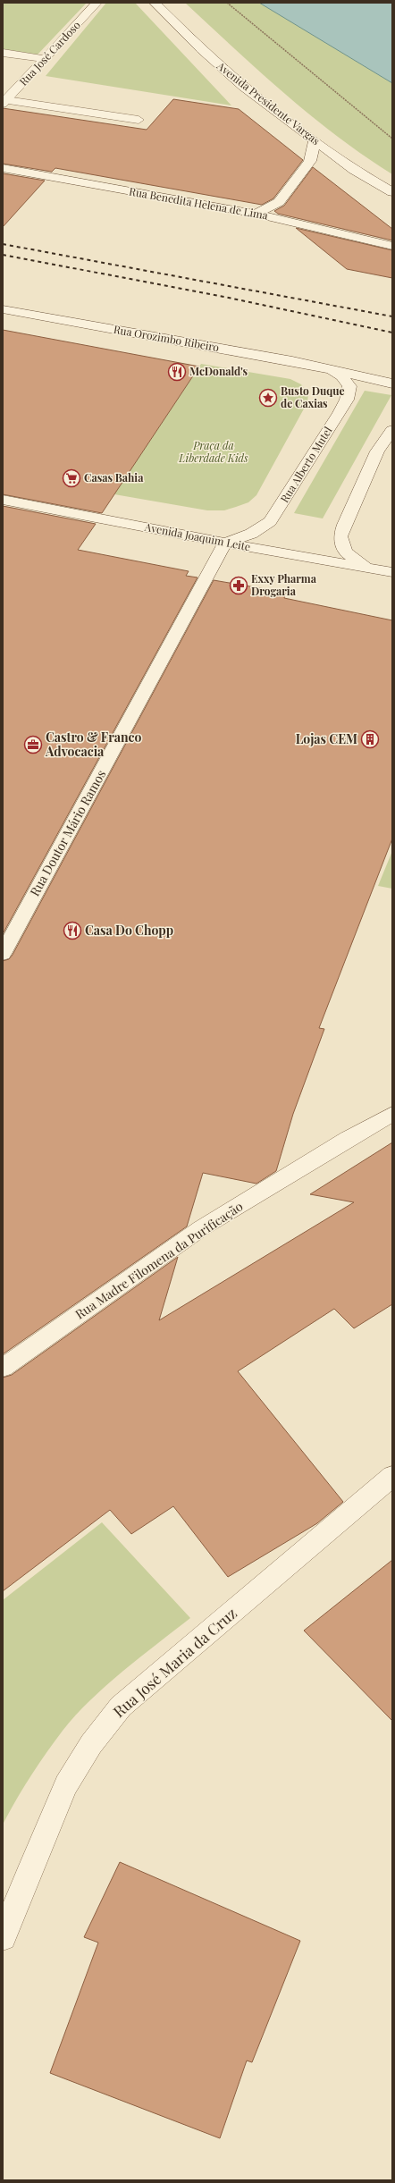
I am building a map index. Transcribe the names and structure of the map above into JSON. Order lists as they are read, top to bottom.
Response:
{
  "streets": {
    "street": [
      "Rua José Cardoso",
      "Avenida Presidente Vargas",
      "Rua Benedita Helena de Lima",
      "Rua Orozimbo Ribeiro",
      "Rua Alberto Mutel",
      "Avenida Joaquim Leite",
      "Rua Doutor Mário Ramos",
      "Rua Madre Filomena da Purificação",
      "Rua José Maria da Cruz"
    ]
  },
  "crossings": [
    ["Rua Orozimbo Ribeiro", "Rua Alberto Mutel"],
    ["Rua Alberto Mutel", "Avenida Joaquim Leite"],
    ["Rua Alberto Mutel", "Rua Doutor Mário Ramos"],
    ["Avenida Joaquim Leite", "Rua Doutor Mário Ramos"]
  ],
  "parks": ["Praça da Liberdade Kids"],
  "places": {
    "restaurant": ["McDonald's", "Casa Do Chopp"],
    "place": ["Busto Duque de Caxias"],
    "supermarket": ["Casas Bahia"],
    "pharmacy": ["Exxy Pharma Drogaria"],
    "building": ["Lojas CEM"],
    "office": ["Castro & Franco Advocacia"]
  }
}
